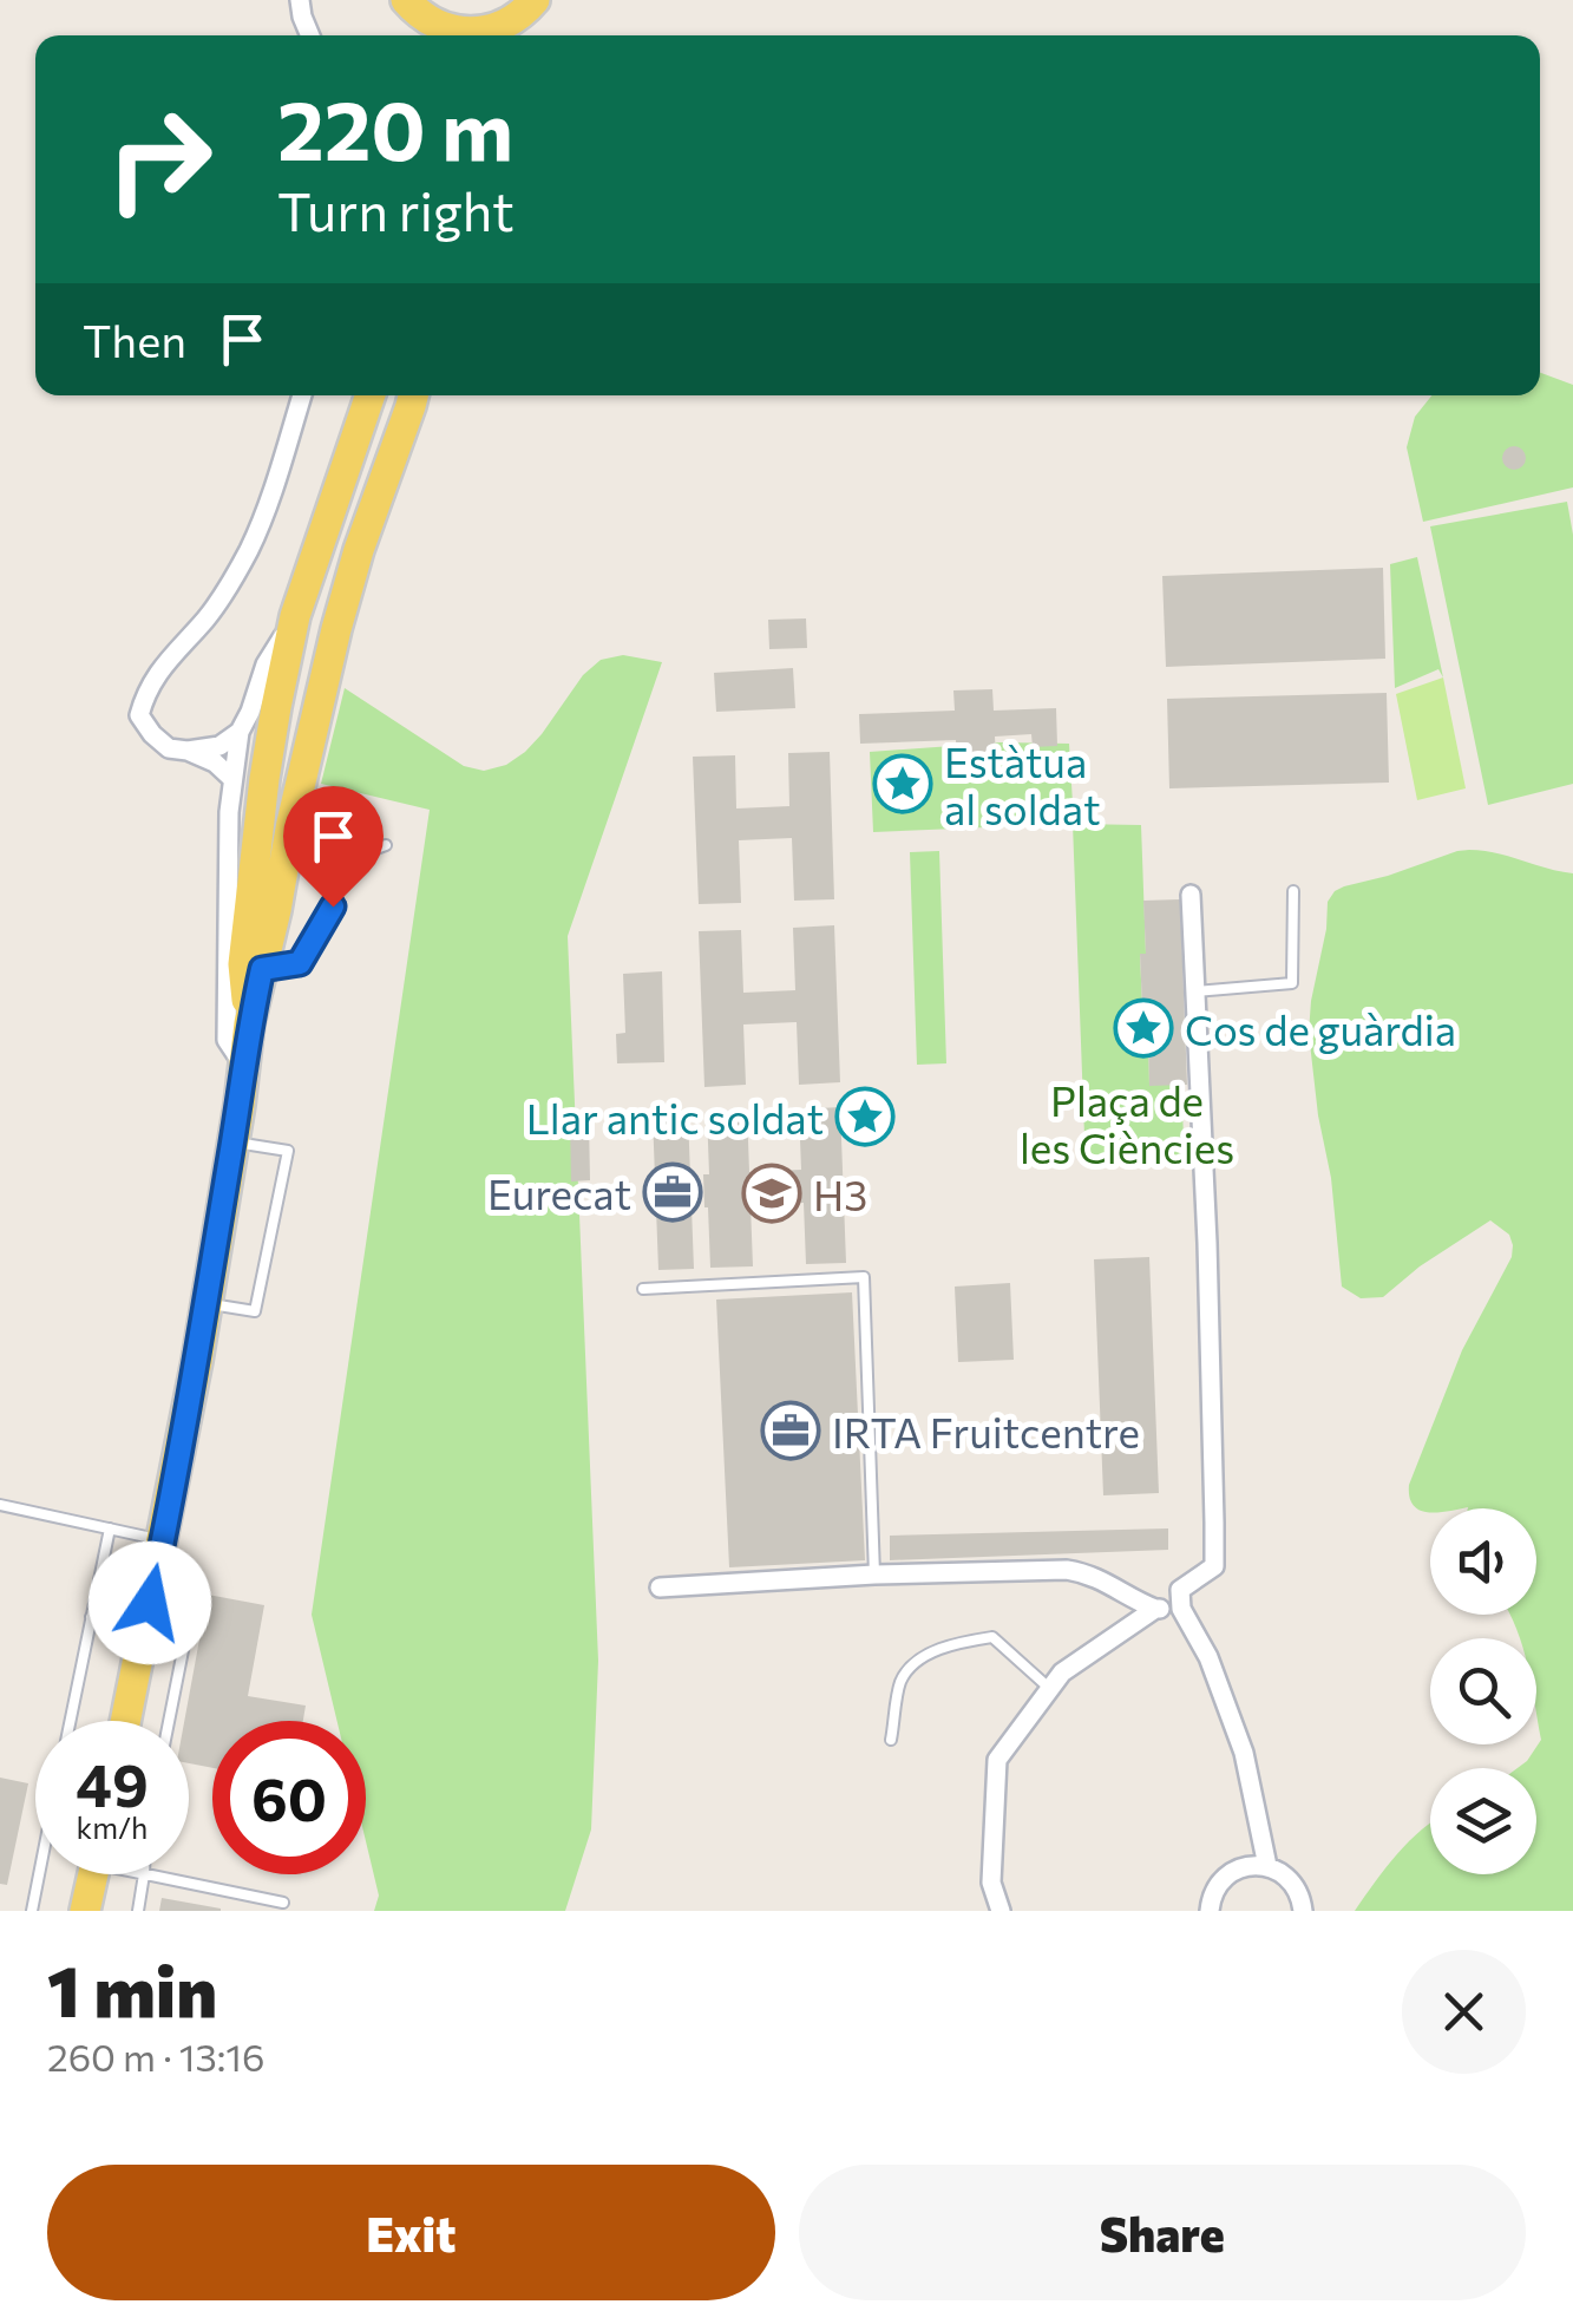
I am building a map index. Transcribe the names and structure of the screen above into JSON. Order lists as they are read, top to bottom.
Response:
{
  "parks": ["Plaça de les Ciències"],
  "places": {
    "place": ["Estàtua al soldat", "Cos de guàrdia", "Llar antic soldat"],
    "office": ["Eurecat", "IRTA Fruitcentre"],
    "school or university": ["H3"]
  },
  "page": {
    "turn": ["220 m", "Turn right"],
    "then": "Then",
    "speed": "49 km/h",
    "limit": "60",
    "heading": ["1 min", "260 m · 13:16"],
    "buttons": ["Exit", "Share"]
  }
}
